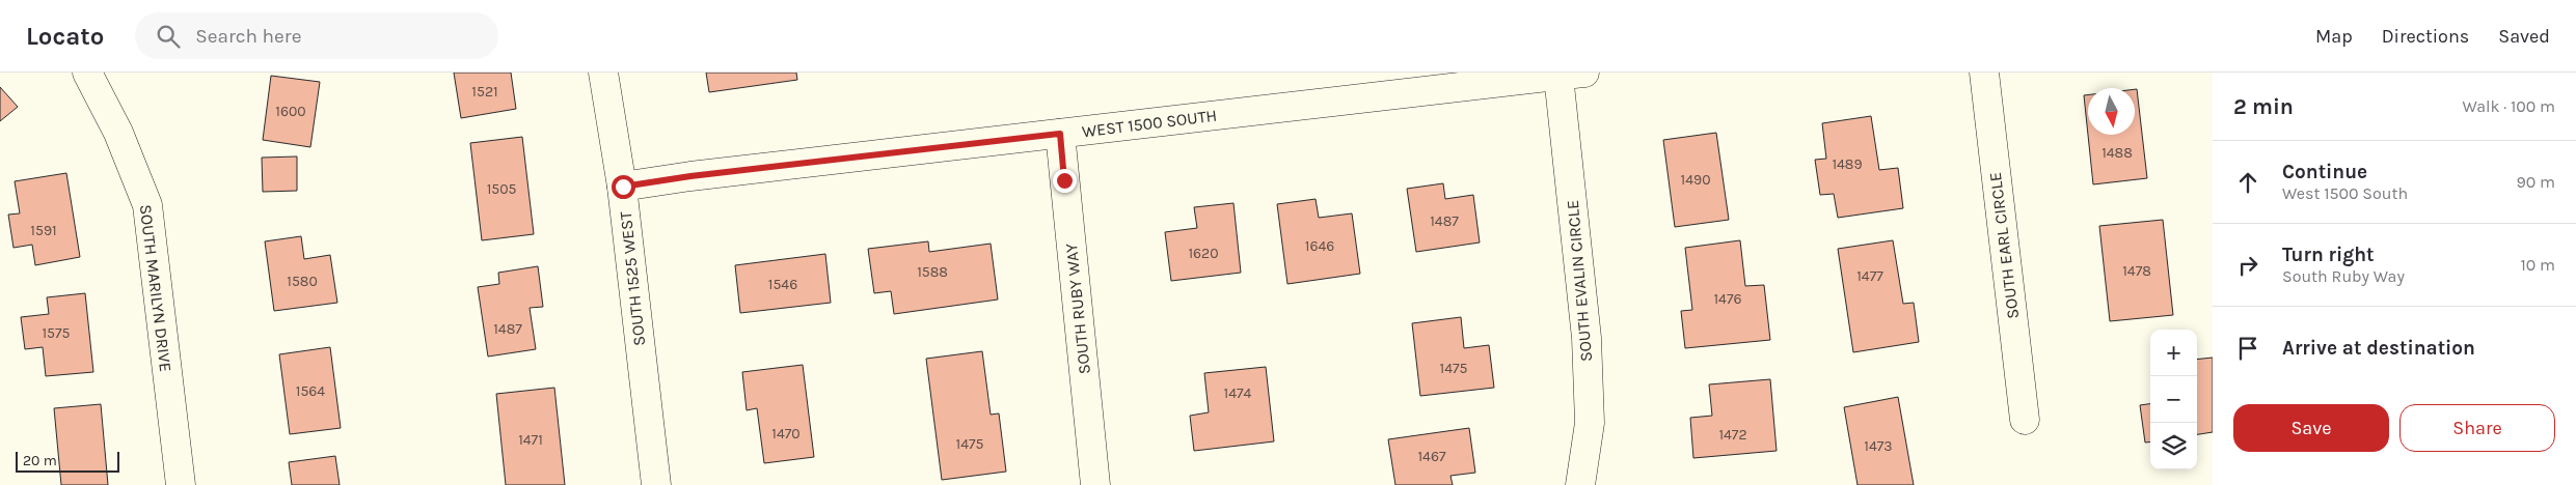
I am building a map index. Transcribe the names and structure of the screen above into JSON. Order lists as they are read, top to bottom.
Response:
{
  "streets": {
    "street": [
      "WEST 1500 SOUTH",
      "SOUTH EARL CIRCLE",
      "SOUTH 1525 WEST",
      "SOUTH EVALIN CIRCLE",
      "SOUTH MARILYN DRIVE",
      "SOUTH RUBY WAY"
    ]
  },
  "crossings": [
    ["WEST 1500 SOUTH", "SOUTH 1525 WEST"],
    ["WEST 1500 SOUTH", "SOUTH EVALIN CIRCLE"],
    ["WEST 1500 SOUTH", "SOUTH RUBY WAY"]
  ],
  "house_numbers": [
    "1521",
    "1600",
    "1488",
    "1489",
    "1490",
    "1505",
    "1487",
    "1591",
    "1646",
    "1620",
    "1478",
    "1588",
    "1477",
    "1580",
    "1546",
    "1476",
    "1487",
    "1575",
    "1475",
    "1564",
    "1474",
    "1470",
    "1472",
    "1471",
    "1475",
    "1473",
    "1467"
  ],
  "scale_bar": "20 m",
  "north": "bottom",
  "page": {
    "header": "Locato",
    "search": "Search here",
    "nav": ["Map", "Directions", "Saved"],
    "heading": ["2 min", "Walk · 100 m"],
    "list": [
      ["Continue", "West 1500 South", "90 m"],
      ["Turn right", "South Ruby Way", "10 m"],
      "Arrive at destination"
    ],
    "map_buttons": ["+", "−"],
    "buttons": ["Save", "Share"],
    "scale": "20 m"
  }
}
